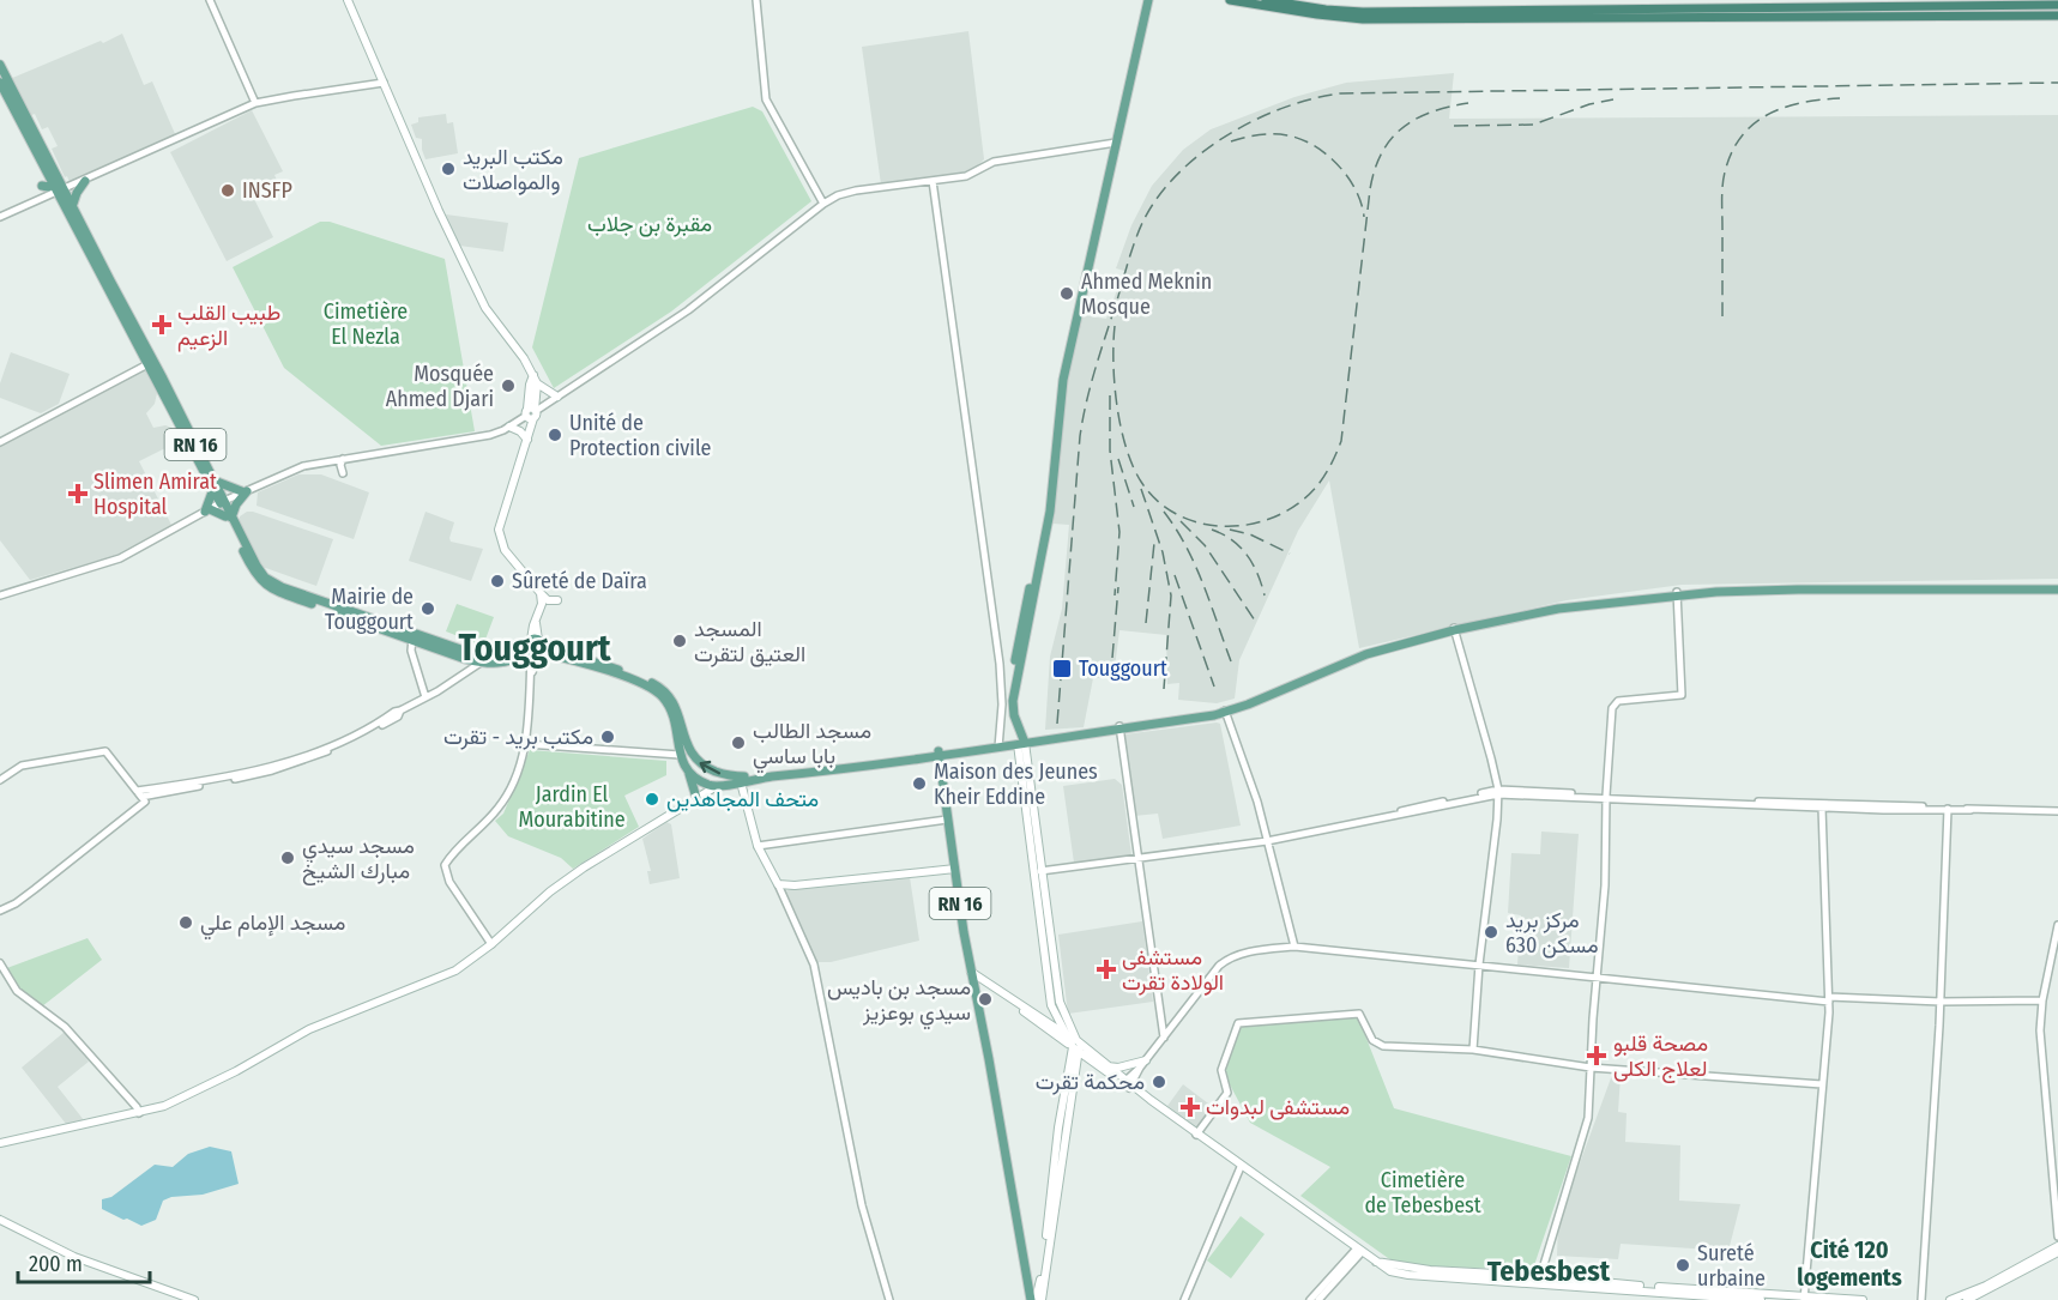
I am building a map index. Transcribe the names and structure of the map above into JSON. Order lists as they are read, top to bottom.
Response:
{
  "streets": {
    "main road": ["RN 16"]
  },
  "districts": ["Touggourt", "Cité 120 logements", "Tebesbest"],
  "parks": [
    "مقبرة بن جلاب",
    "Cimetière El Nezla",
    "Jardin El Mourabitine",
    "Cimetière de Tebesbest"
  ],
  "places": {
    "other": [
      "مكتب البريد والمواصلات",
      "INSFP",
      "Ahmed Meknin Mosque",
      "Mosquée Ahmed Djari",
      "Unité de Protection civile",
      "Sûreté de Daïra",
      "Mairie de Touggourt",
      "المسجد العتيق لتقرت",
      "مكتب بريد - تقرت",
      "مسجد الطالب بابا ساسي",
      "Maison des Jeunes Kheir Eddine",
      "متحف المجاهدين",
      "مسجد سيدي مبارك الشيخ",
      "مسجد الإمام علي",
      "مركز بريد 630 مسكن",
      "مسجد بن باديس سيدي بوعزيز",
      "محكمة تقرت",
      "Sureté urbaine"
    ],
    "health": [
      "طبيب القلب الزعيم",
      "Slimen Amirat Hospital",
      "مستشفى الولادة تقرت",
      "مصحة قلبو لعلاج الكلى",
      "مستشفى لبدوات"
    ],
    "transit": ["Touggourt"]
  },
  "scale_bar": "200 m"
}
